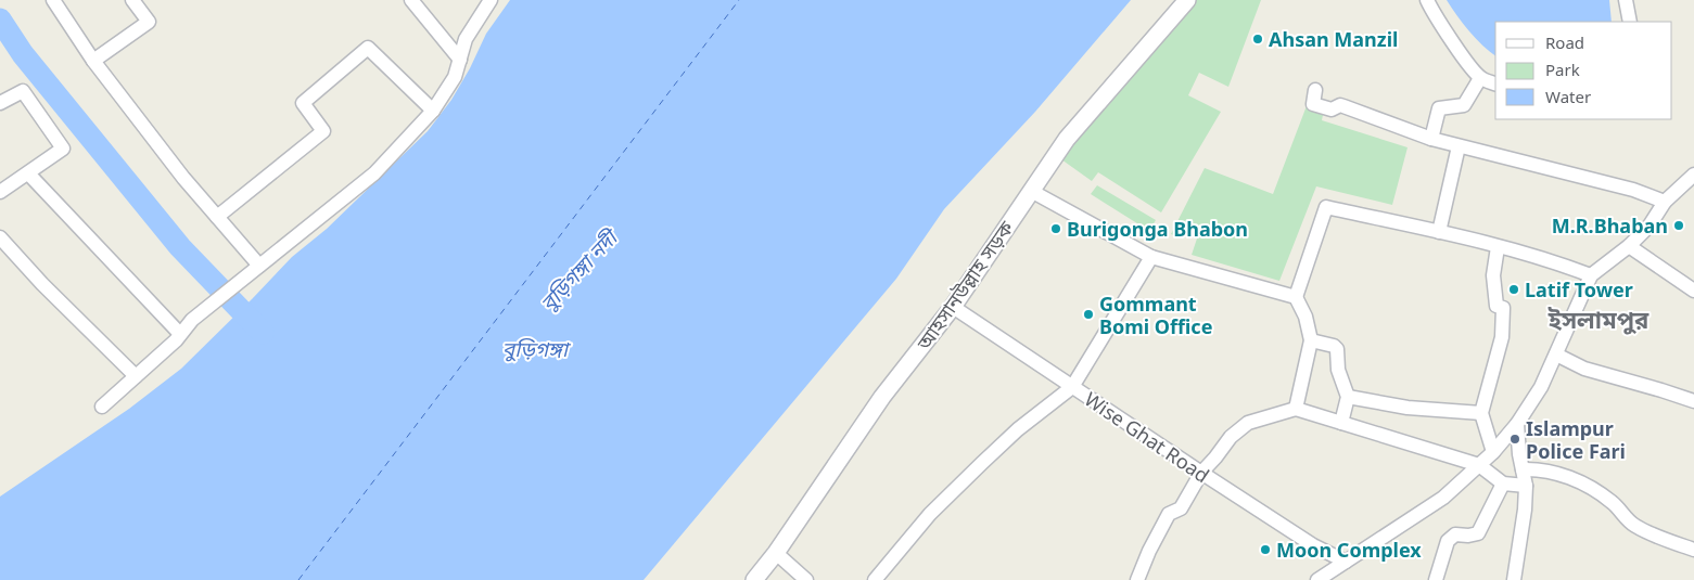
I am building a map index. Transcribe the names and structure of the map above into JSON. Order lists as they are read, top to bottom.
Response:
{
  "streets": {
    "street": ["আহসানউল্লাহ সড়ক", "Wise Ghat Road"]
  },
  "crossings": [
    ["আহসানউল্লাহ সড়ক", "Wise Ghat Road"]
  ],
  "districts": ["ইসলামপুর"],
  "water": ["বুড়িগঙ্গা নদী", "বুড়িগঙ্গা"],
  "places": [
    "Ahsan Manzil",
    "M.R.Bhaban",
    "Burigonga Bhabon",
    "Latif Tower",
    "Gommant Bomi Office",
    "Islampur Police Fari",
    "Moon Complex"
  ],
  "legend": ["Road", "Park", "Water"]
}
